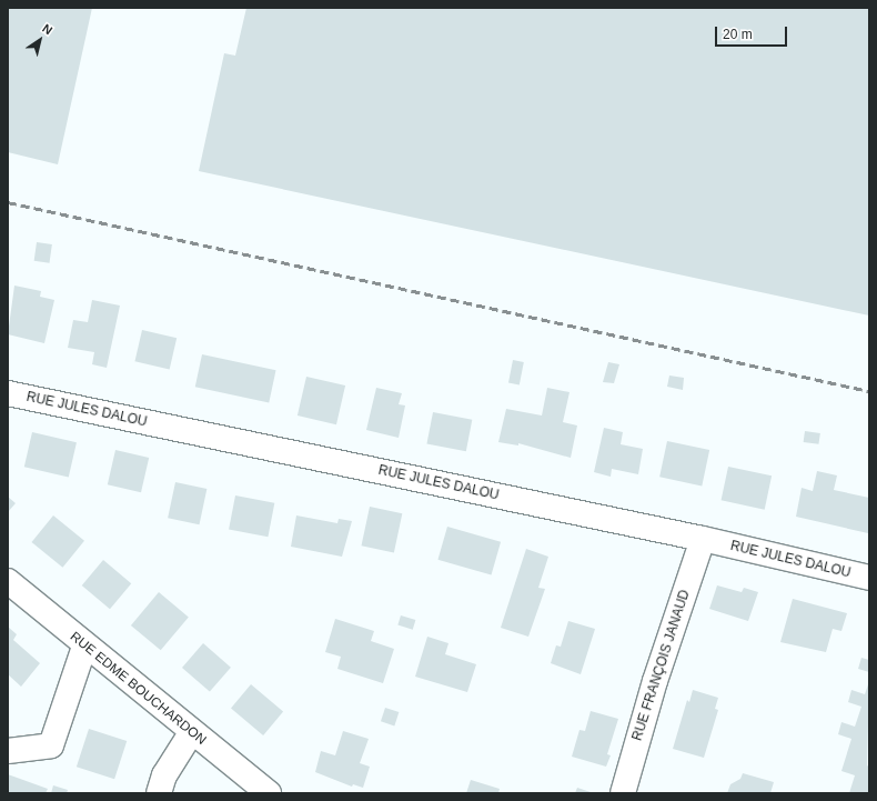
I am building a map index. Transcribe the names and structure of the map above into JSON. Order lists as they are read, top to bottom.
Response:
{
  "streets": {
    "street": ["RUE JULES DALOU", "RUE FRANÇOIS JANAUD", "RUE EDME BOUCHARDON"]
  },
  "crossings": [
    ["RUE JULES DALOU", "RUE FRANÇOIS JANAUD"]
  ],
  "scale_bar": "20 m",
  "north": "top right"
}
